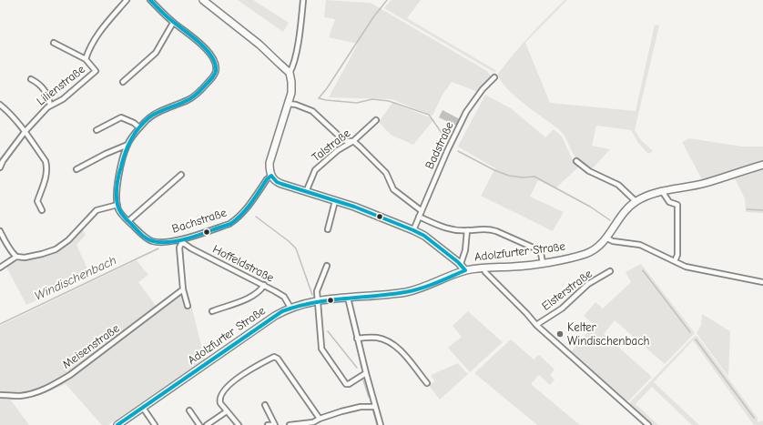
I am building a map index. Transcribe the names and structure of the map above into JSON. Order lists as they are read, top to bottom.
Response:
{
  "streets": {
    "main road": ["Adolzfurter Straße"],
    "street": [
      "Lilienstraße",
      "Talstraße",
      "Badstraße",
      "Bachstraße",
      "Hoffeldstraße",
      "Elsterstraße",
      "Meisenstraße"
    ]
  },
  "crossings": [
    ["Bachstraße", "Hoffeldstraße"],
    ["Adolzfurter Straße", "Hoffeldstraße"]
  ],
  "water": ["Windischenbach"],
  "places": ["Kelter Windischenbach"]
}
